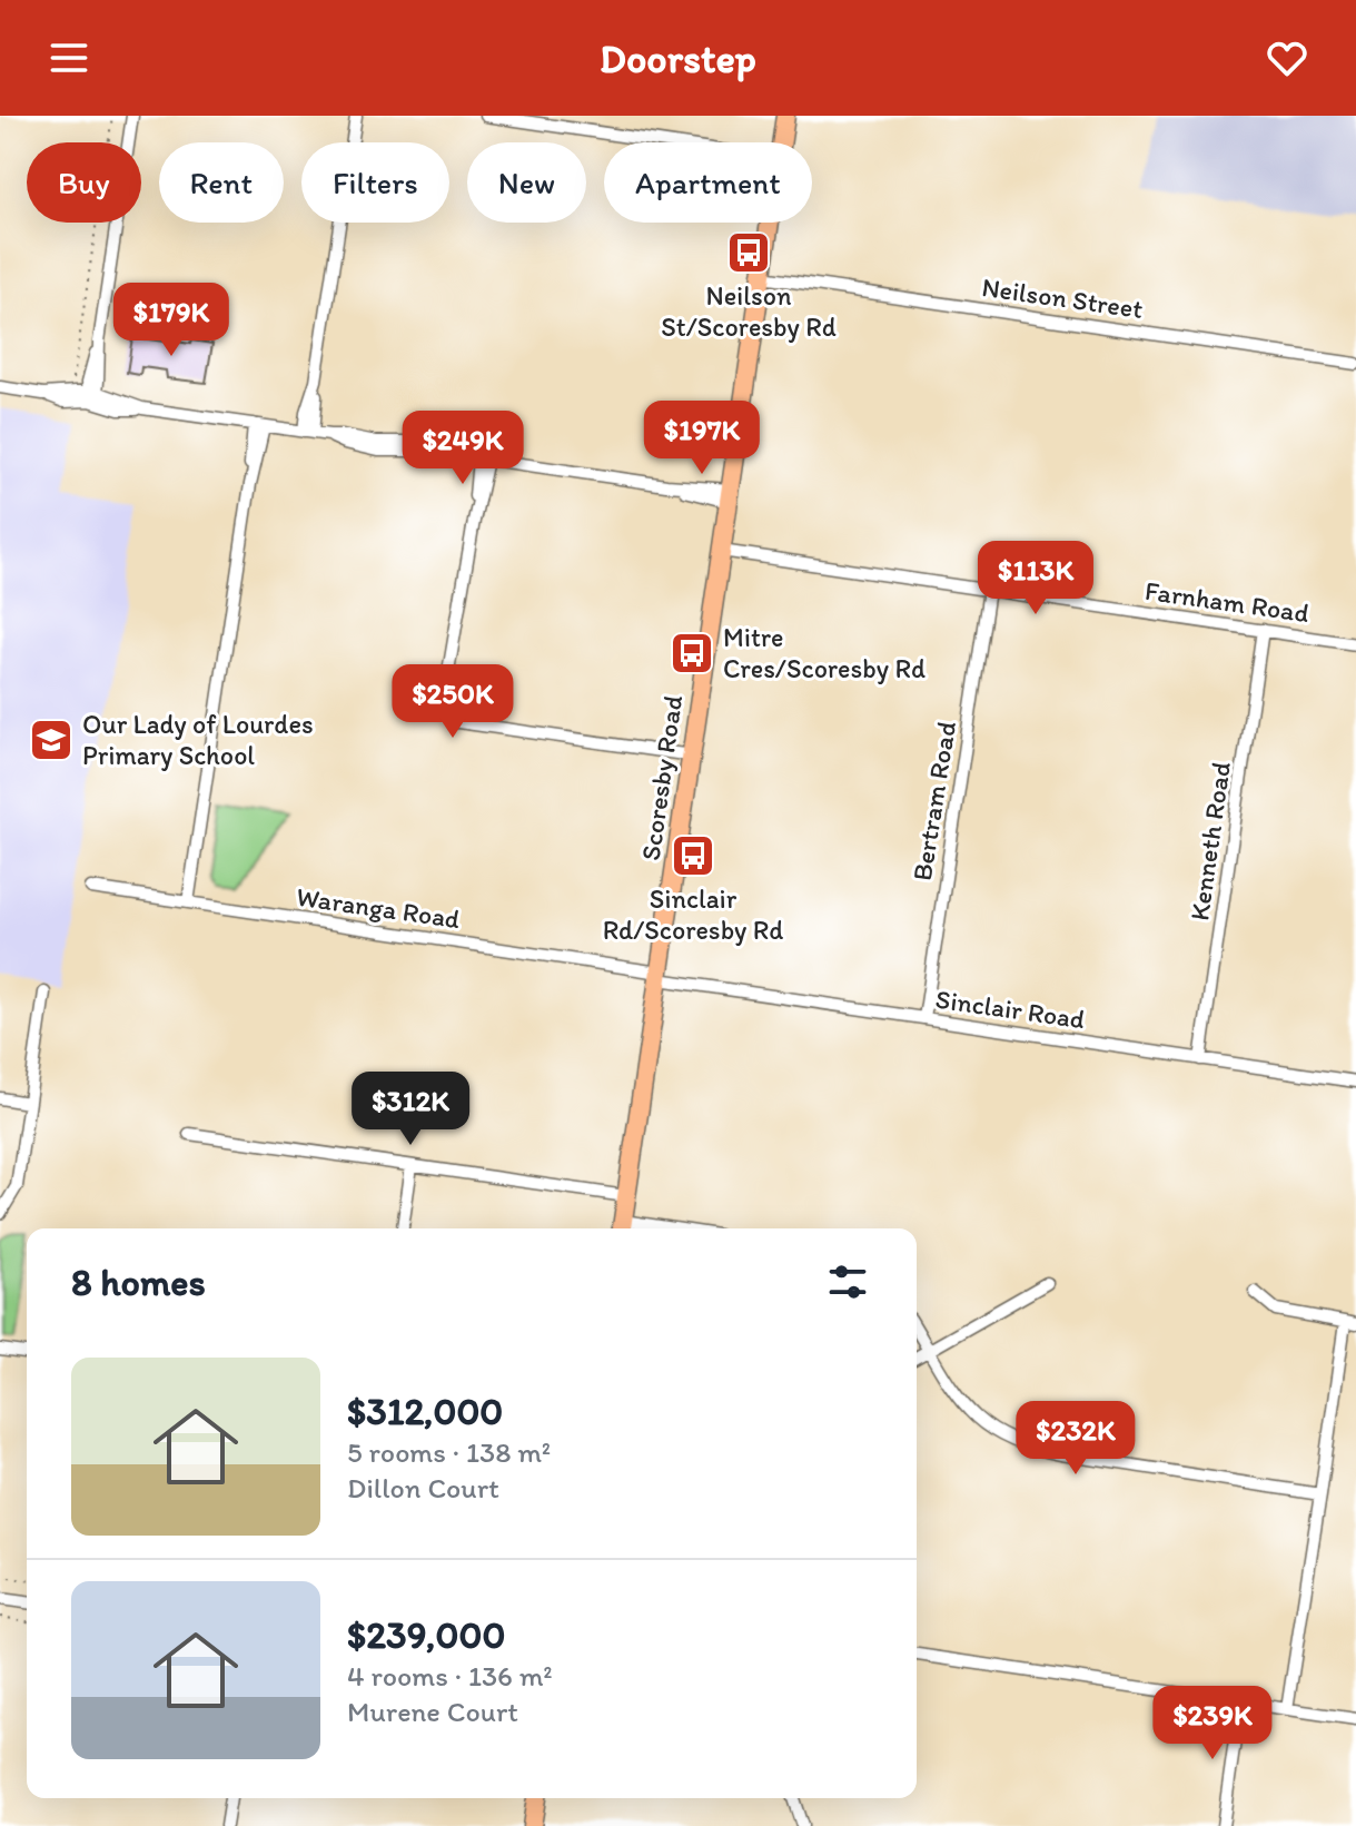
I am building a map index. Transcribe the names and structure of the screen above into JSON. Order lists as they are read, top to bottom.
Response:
{
  "streets": {
    "main road": ["Scoresby Road"],
    "street": [
      "Neilson Street",
      "Farnham Road",
      "Bertram Road",
      "Kenneth Road",
      "Waranga Road",
      "Sinclair Road"
    ]
  },
  "crossings": [
    ["Neilson Street", "Scoresby Road"],
    ["Farnham Road", "Scoresby Road"],
    ["Farnham Road", "Bertram Road"],
    ["Farnham Road", "Kenneth Road"],
    ["Scoresby Road", "Waranga Road"],
    ["Scoresby Road", "Sinclair Road"],
    ["Bertram Road", "Sinclair Road"],
    ["Kenneth Road", "Sinclair Road"],
    ["Waranga Road", "Sinclair Road"]
  ],
  "places": {
    "bus stop": ["Neilson St/Scoresby Rd", "Mitre Cres/Scoresby Rd", "Sinclair Rd/Scoresby Rd"],
    "school or university": ["Our Lady of Lourdes Primary School"]
  },
  "page": {
    "header": "Doorstep",
    "chip": [
      "Buy",
      "Rent",
      "Filters",
      "New",
      "Apartment"
    ],
    "price": [
      "$179K",
      "$197K",
      "$249K",
      "$113K",
      "$250K",
      "$312K",
      "$232K",
      "$239K"
    ],
    "heading": "8 homes",
    "list": [
      {
        "name": "$312,000",
        "note": "5 rooms · 138 m² · Dillon Court"
      },
      {
        "name": "$239,000",
        "note": "4 rooms · 136 m² · Murene Court"
      }
    ]
  }
}
